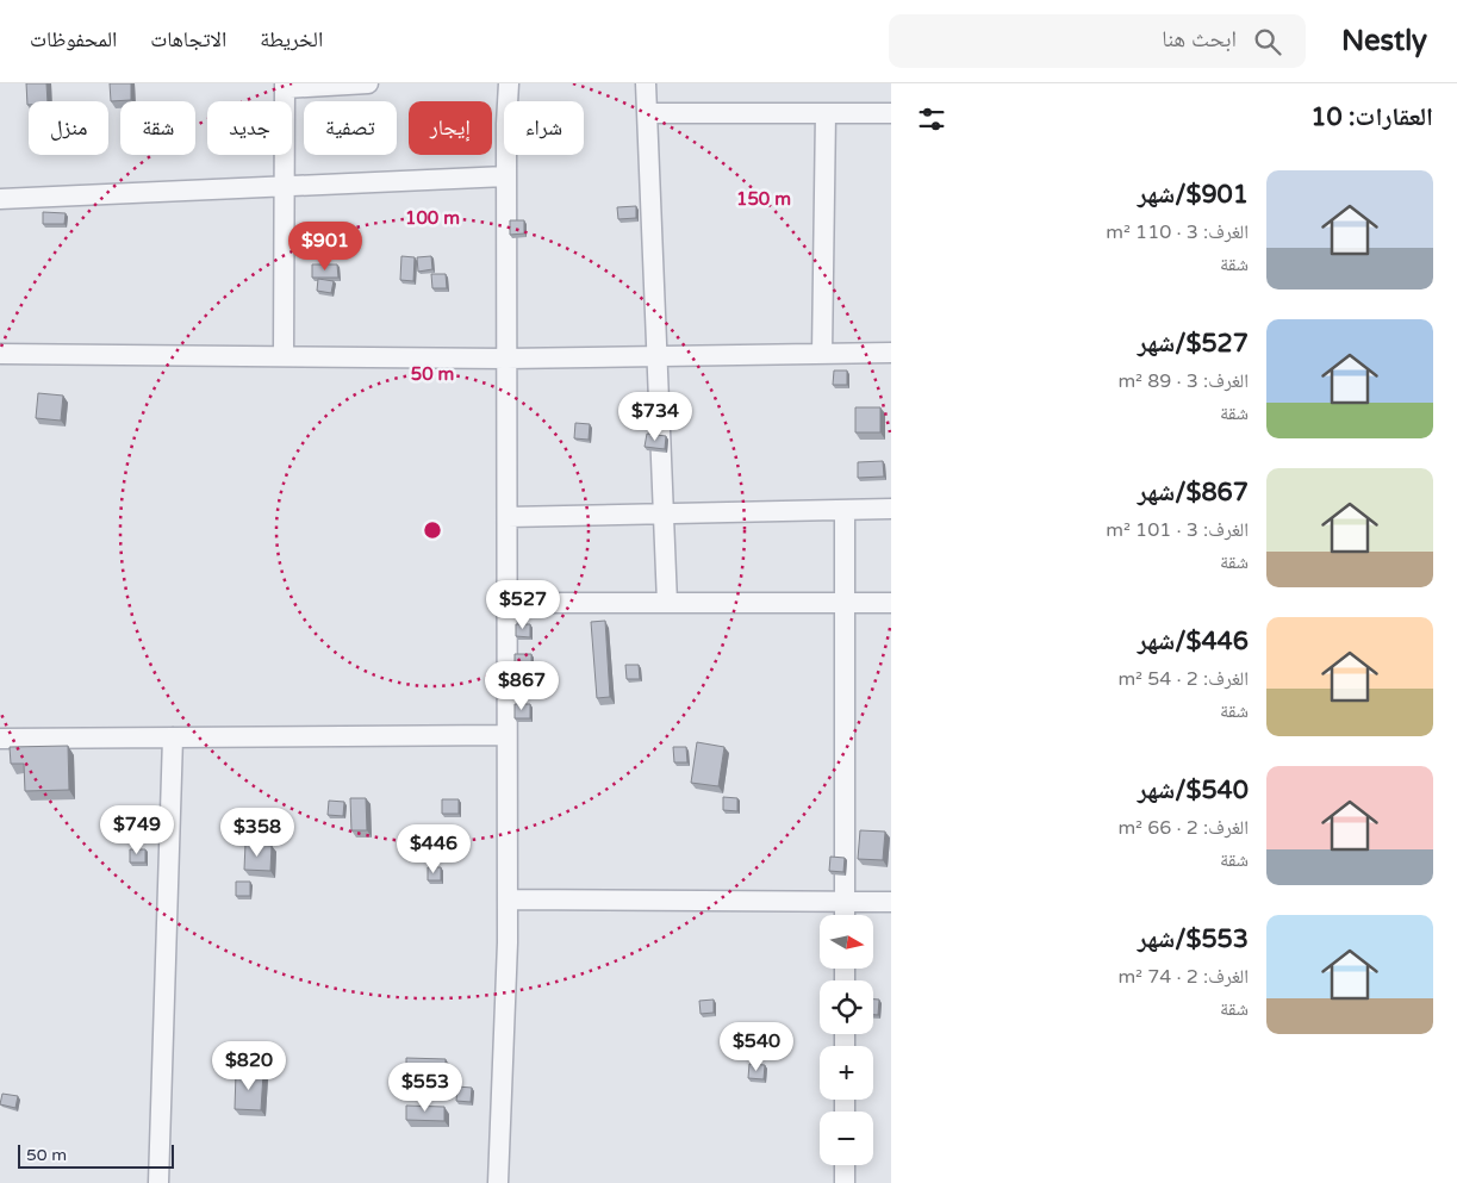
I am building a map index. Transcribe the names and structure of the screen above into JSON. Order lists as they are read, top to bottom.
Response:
{
  "scale_bar": "50 m",
  "north": "right",
  "page": {
    "header": "Nestly",
    "search": "ابحث هنا",
    "nav": ["الخريطة", "الاتجاهات", "المحفوظات"],
    "heading": "العقارات: 10",
    "chip": [
      "شراء",
      "إيجار",
      "تصفية",
      "جديد",
      "شقة",
      "منزل"
    ],
    "list": [
      {
        "name": "$901/شهر",
        "note": "الغرف: 3 · 110 m² · شقة"
      },
      {
        "name": "$527/شهر",
        "note": "الغرف: 3 · 89 m² · شقة"
      },
      {
        "name": "$867/شهر",
        "note": "الغرف: 3 · 101 m² · شقة"
      },
      {
        "name": "$446/شهر",
        "note": "الغرف: 2 · 54 m² · شقة"
      },
      {
        "name": "$540/شهر",
        "note": "الغرف: 2 · 66 m² · شقة"
      },
      {
        "name": "$553/شهر",
        "note": "الغرف: 2 · 74 m² · شقة"
      }
    ],
    "price": [
      "$901",
      "$734",
      "$527",
      "$867",
      "$749",
      "$358",
      "$446",
      "$540",
      "$820",
      "$553"
    ],
    "map_buttons": ["+", "−"],
    "scale": "50 m"
  },
  "rings": ["150 m", "100 m", "50 m"]
}
